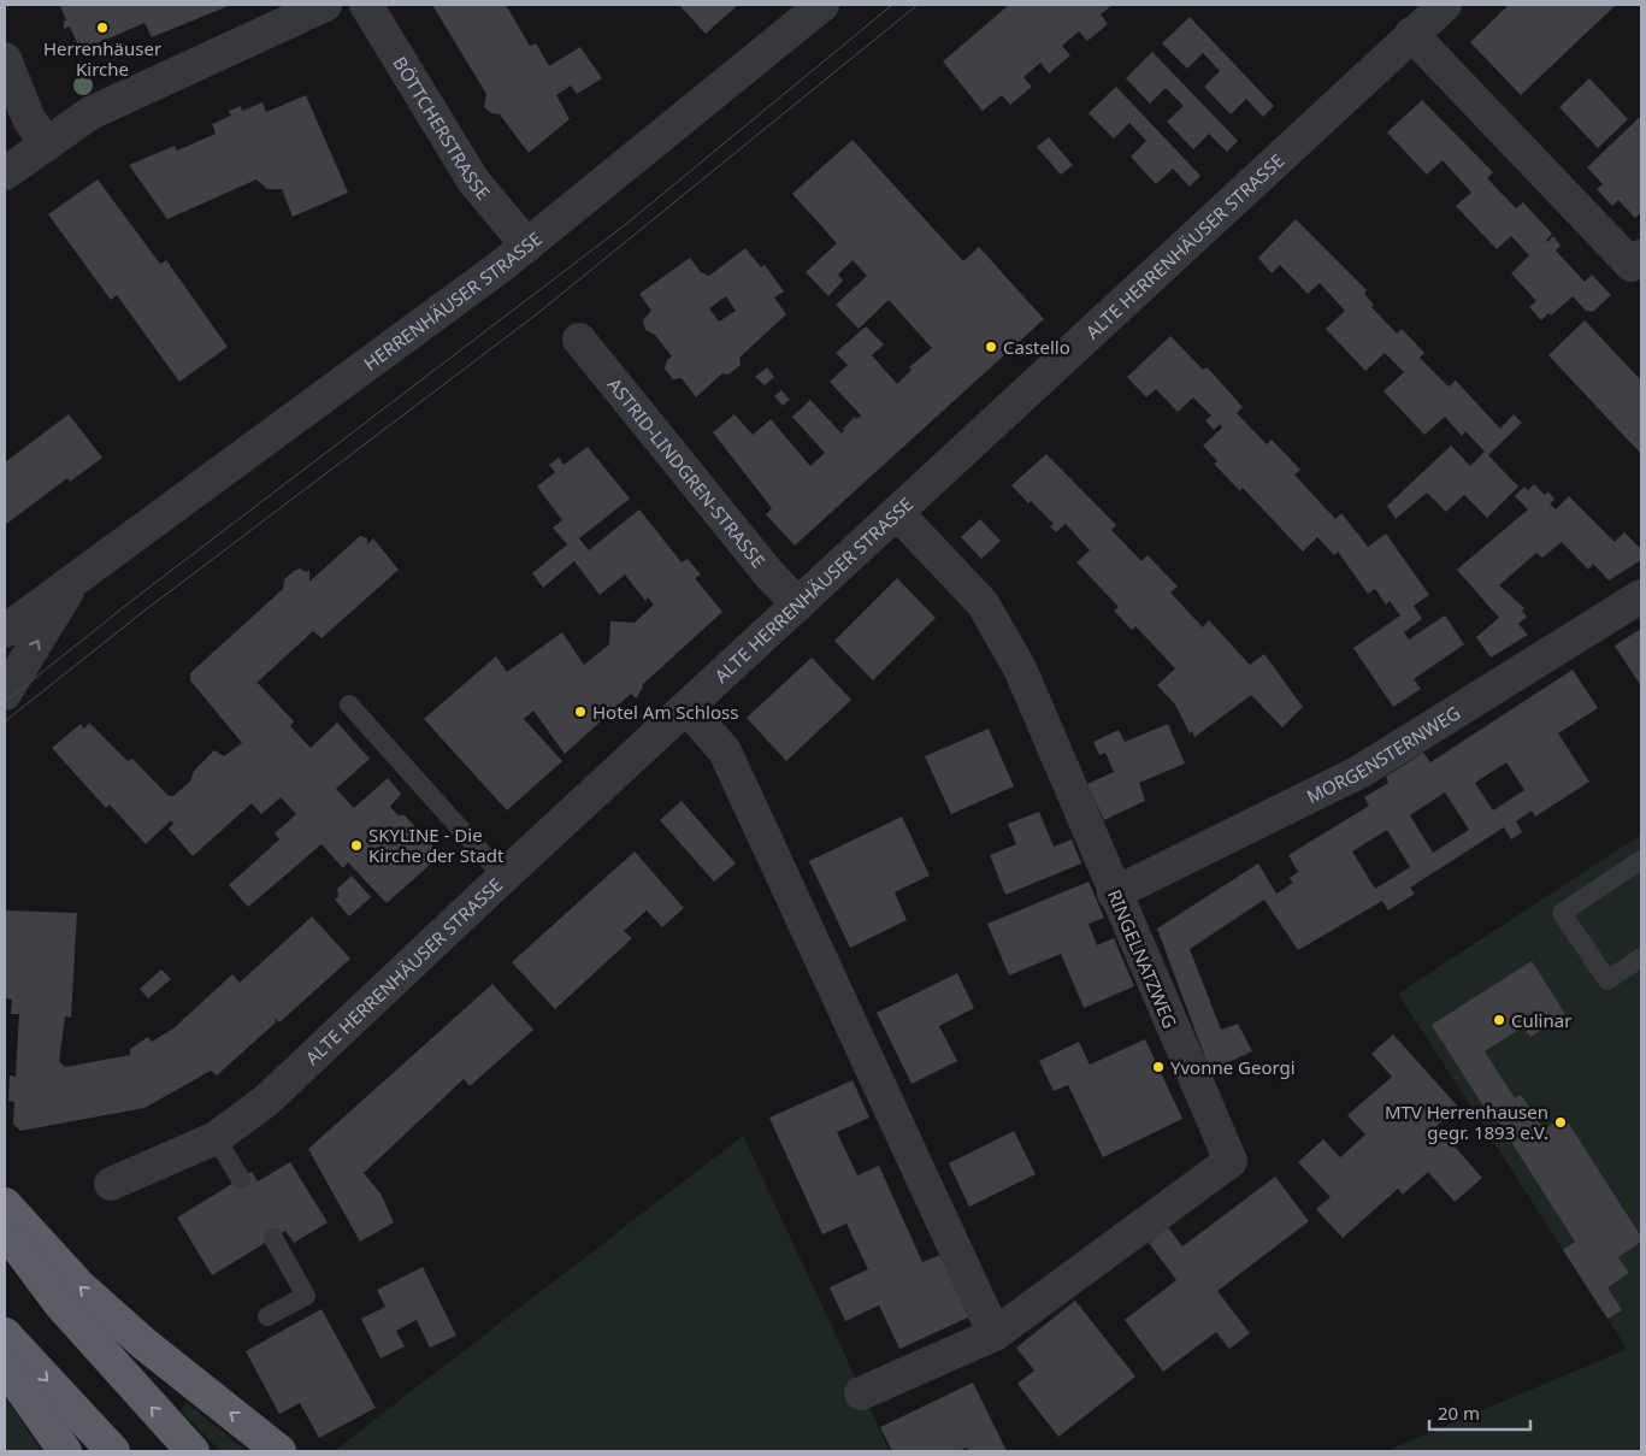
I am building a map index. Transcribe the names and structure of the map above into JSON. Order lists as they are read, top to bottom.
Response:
{
  "streets": {
    "street": [
      "BÖTTCHERSTRASSE",
      "ALTE HERRENHÄUSER STRASSE",
      "HERRENHÄUSER STRASSE",
      "ASTRID-LINDGREN-STRASSE",
      "MORGENSTERNWEG",
      "RINGELNATZWEG"
    ]
  },
  "crossings": [
    ["BÖTTCHERSTRASSE", "HERRENHÄUSER STRASSE"],
    ["ALTE HERRENHÄUSER STRASSE", "ASTRID-LINDGREN-STRASSE"],
    ["ALTE HERRENHÄUSER STRASSE", "RINGELNATZWEG"],
    ["MORGENSTERNWEG", "RINGELNATZWEG"]
  ],
  "places": [
    "Herrenhäuser Kirche",
    "Castello",
    "Hotel Am Schloss",
    "SKYLINE - Die Kirche der Stadt",
    "Culinar",
    "Yvonne Georgi",
    "MTV Herrenhausen gegr. 1893 e.V."
  ],
  "scale_bar": "20 m"
}
